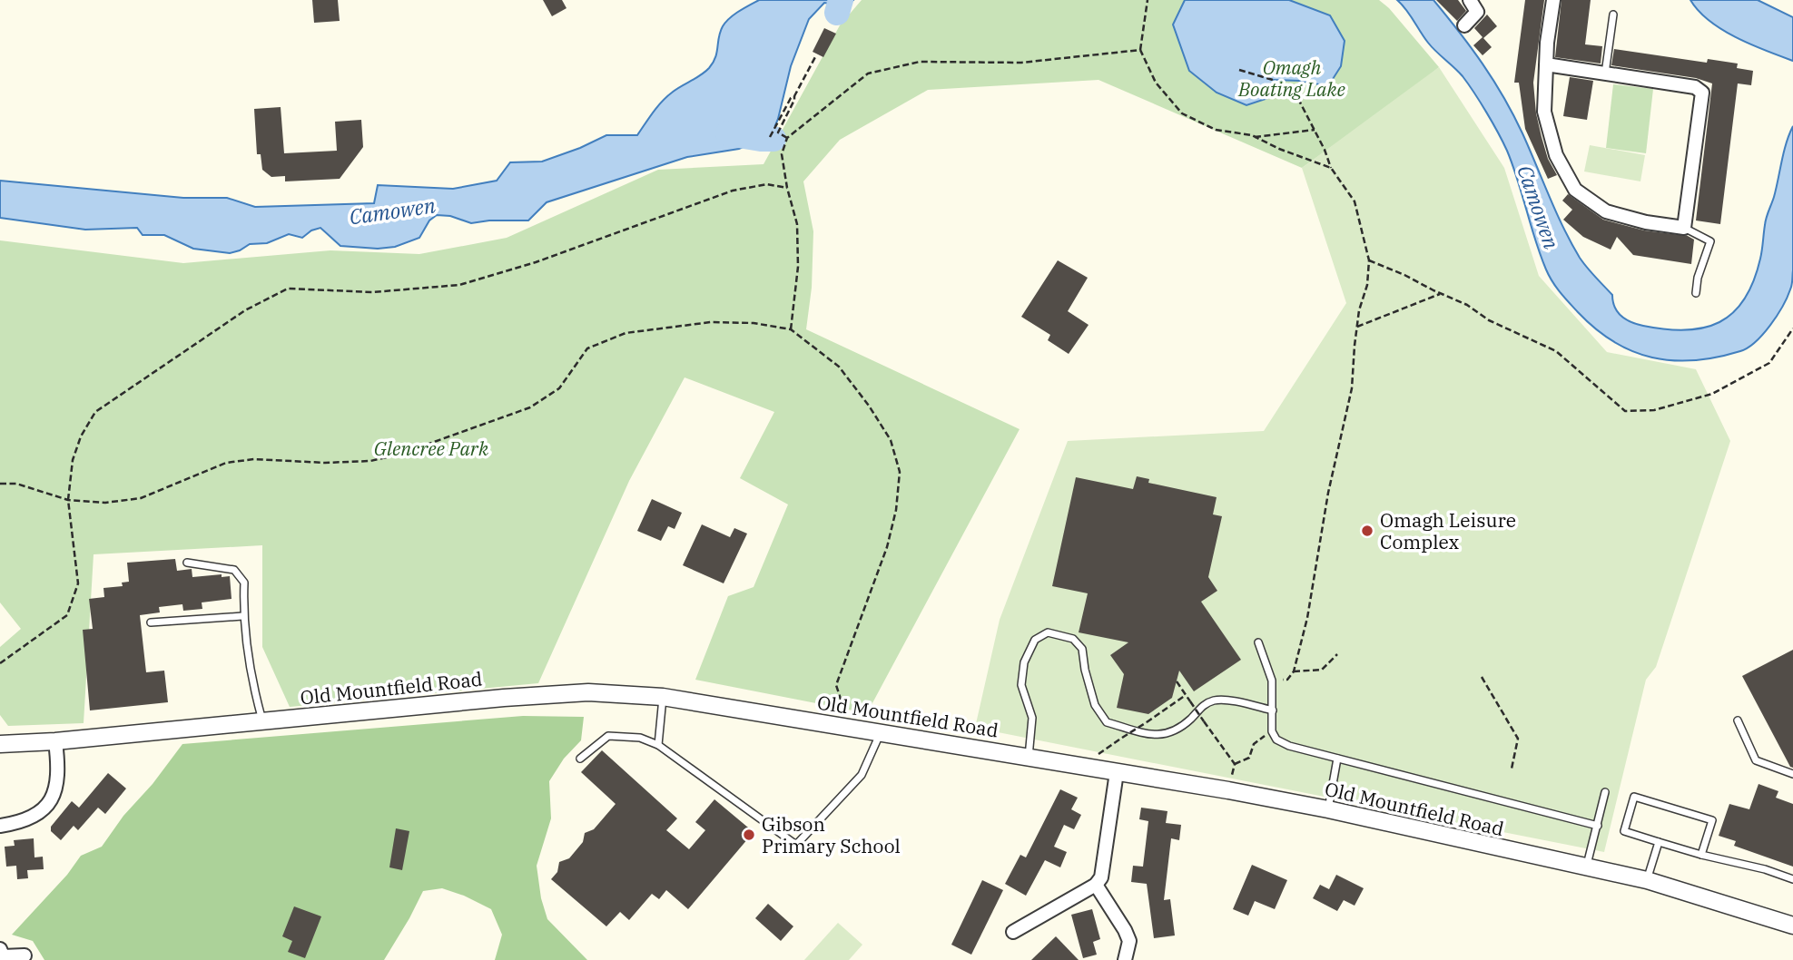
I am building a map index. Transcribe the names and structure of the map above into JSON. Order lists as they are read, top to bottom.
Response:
{
  "streets": {
    "street": ["Old Mountfield Road"]
  },
  "water": ["Camowen"],
  "parks": ["Omagh Boating Lake", "Glencree Park"],
  "places": ["Omagh Leisure Complex", "Gibson Primary School"]
}
